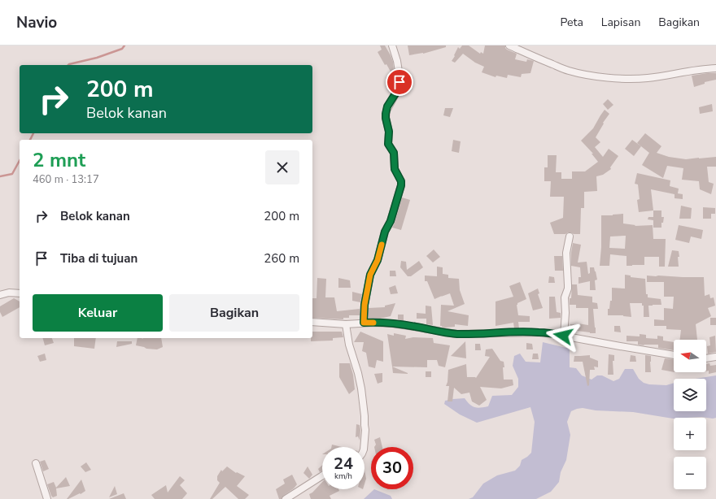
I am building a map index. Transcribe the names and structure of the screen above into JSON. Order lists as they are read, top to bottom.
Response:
{
  "north": "left",
  "page": {
    "header": "Navio",
    "nav": ["Peta", "Lapisan", "Bagikan"],
    "turn": ["200 m", "Belok kanan"],
    "heading": ["2 mnt", "460 m · 13:17"],
    "list": [
      {
        "name": "Belok kanan",
        "value": "200 m"
      },
      {
        "name": "Tiba di tujuan",
        "value": "260 m"
      }
    ],
    "buttons": ["Keluar", "Bagikan"],
    "map_buttons": ["+", "−"],
    "speed": "24 km/h",
    "limit": "30"
  }
}
